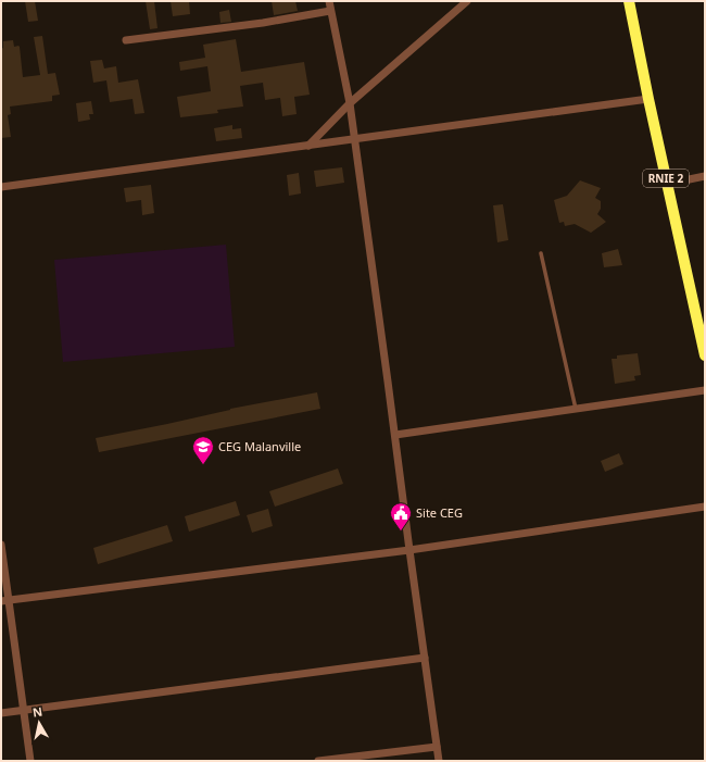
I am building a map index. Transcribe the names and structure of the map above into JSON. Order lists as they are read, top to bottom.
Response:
{
  "streets": {
    "main road": ["RNIE 2"]
  },
  "places": {
    "school or university": ["CEG Malanville"],
    "public building": ["Site CEG"]
  },
  "north": "top"
}
